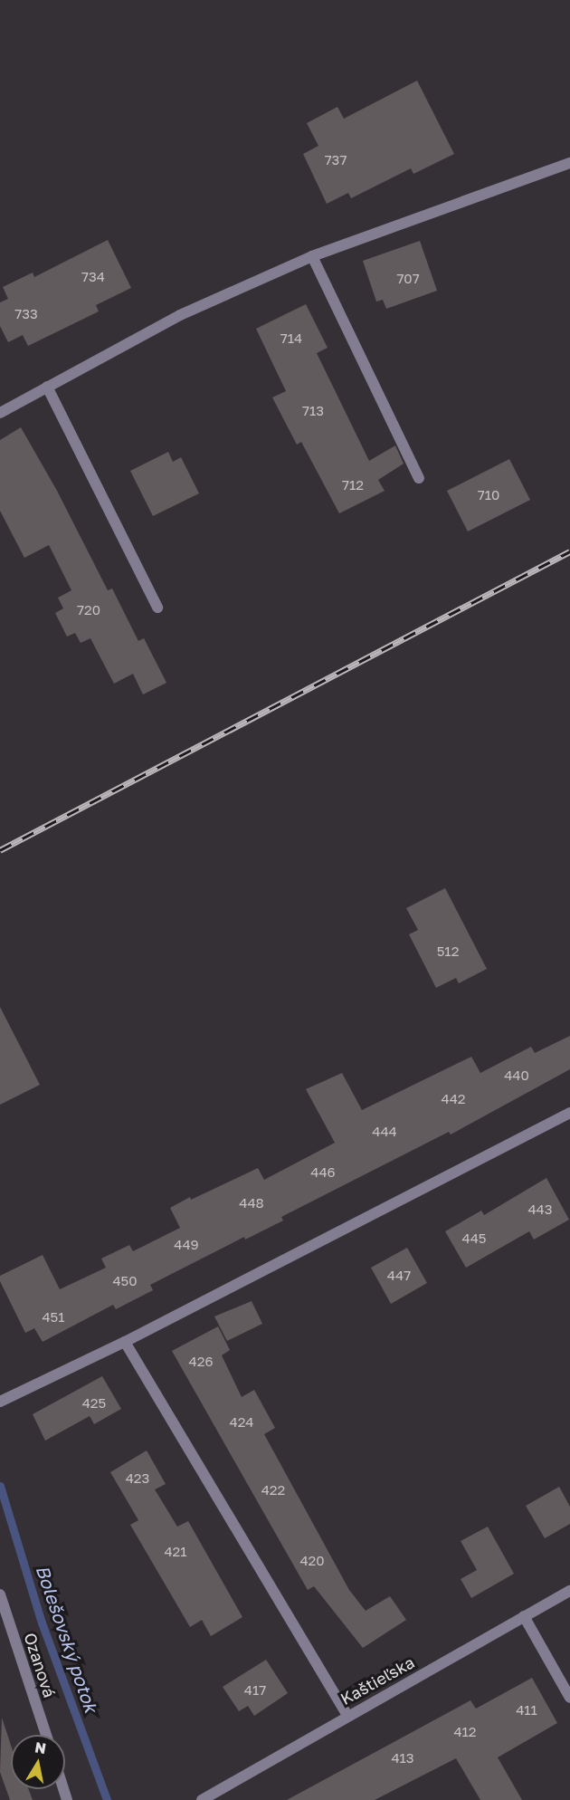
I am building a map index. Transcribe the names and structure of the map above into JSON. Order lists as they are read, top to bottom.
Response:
{
  "streets": {
    "street": ["Ozanová", "Kaštieľska"]
  },
  "water": ["Bolešovský potok"],
  "house_numbers": [
    "737",
    "734",
    "707",
    "733",
    "714",
    "713",
    "712",
    "710",
    "720",
    "512",
    "440",
    "442",
    "444",
    "446",
    "448",
    "443",
    "445",
    "449",
    "447",
    "450",
    "451",
    "426",
    "425",
    "424",
    "423",
    "422",
    "421",
    "420",
    "417",
    "411",
    "412",
    "413"
  ],
  "north": "top"
}
